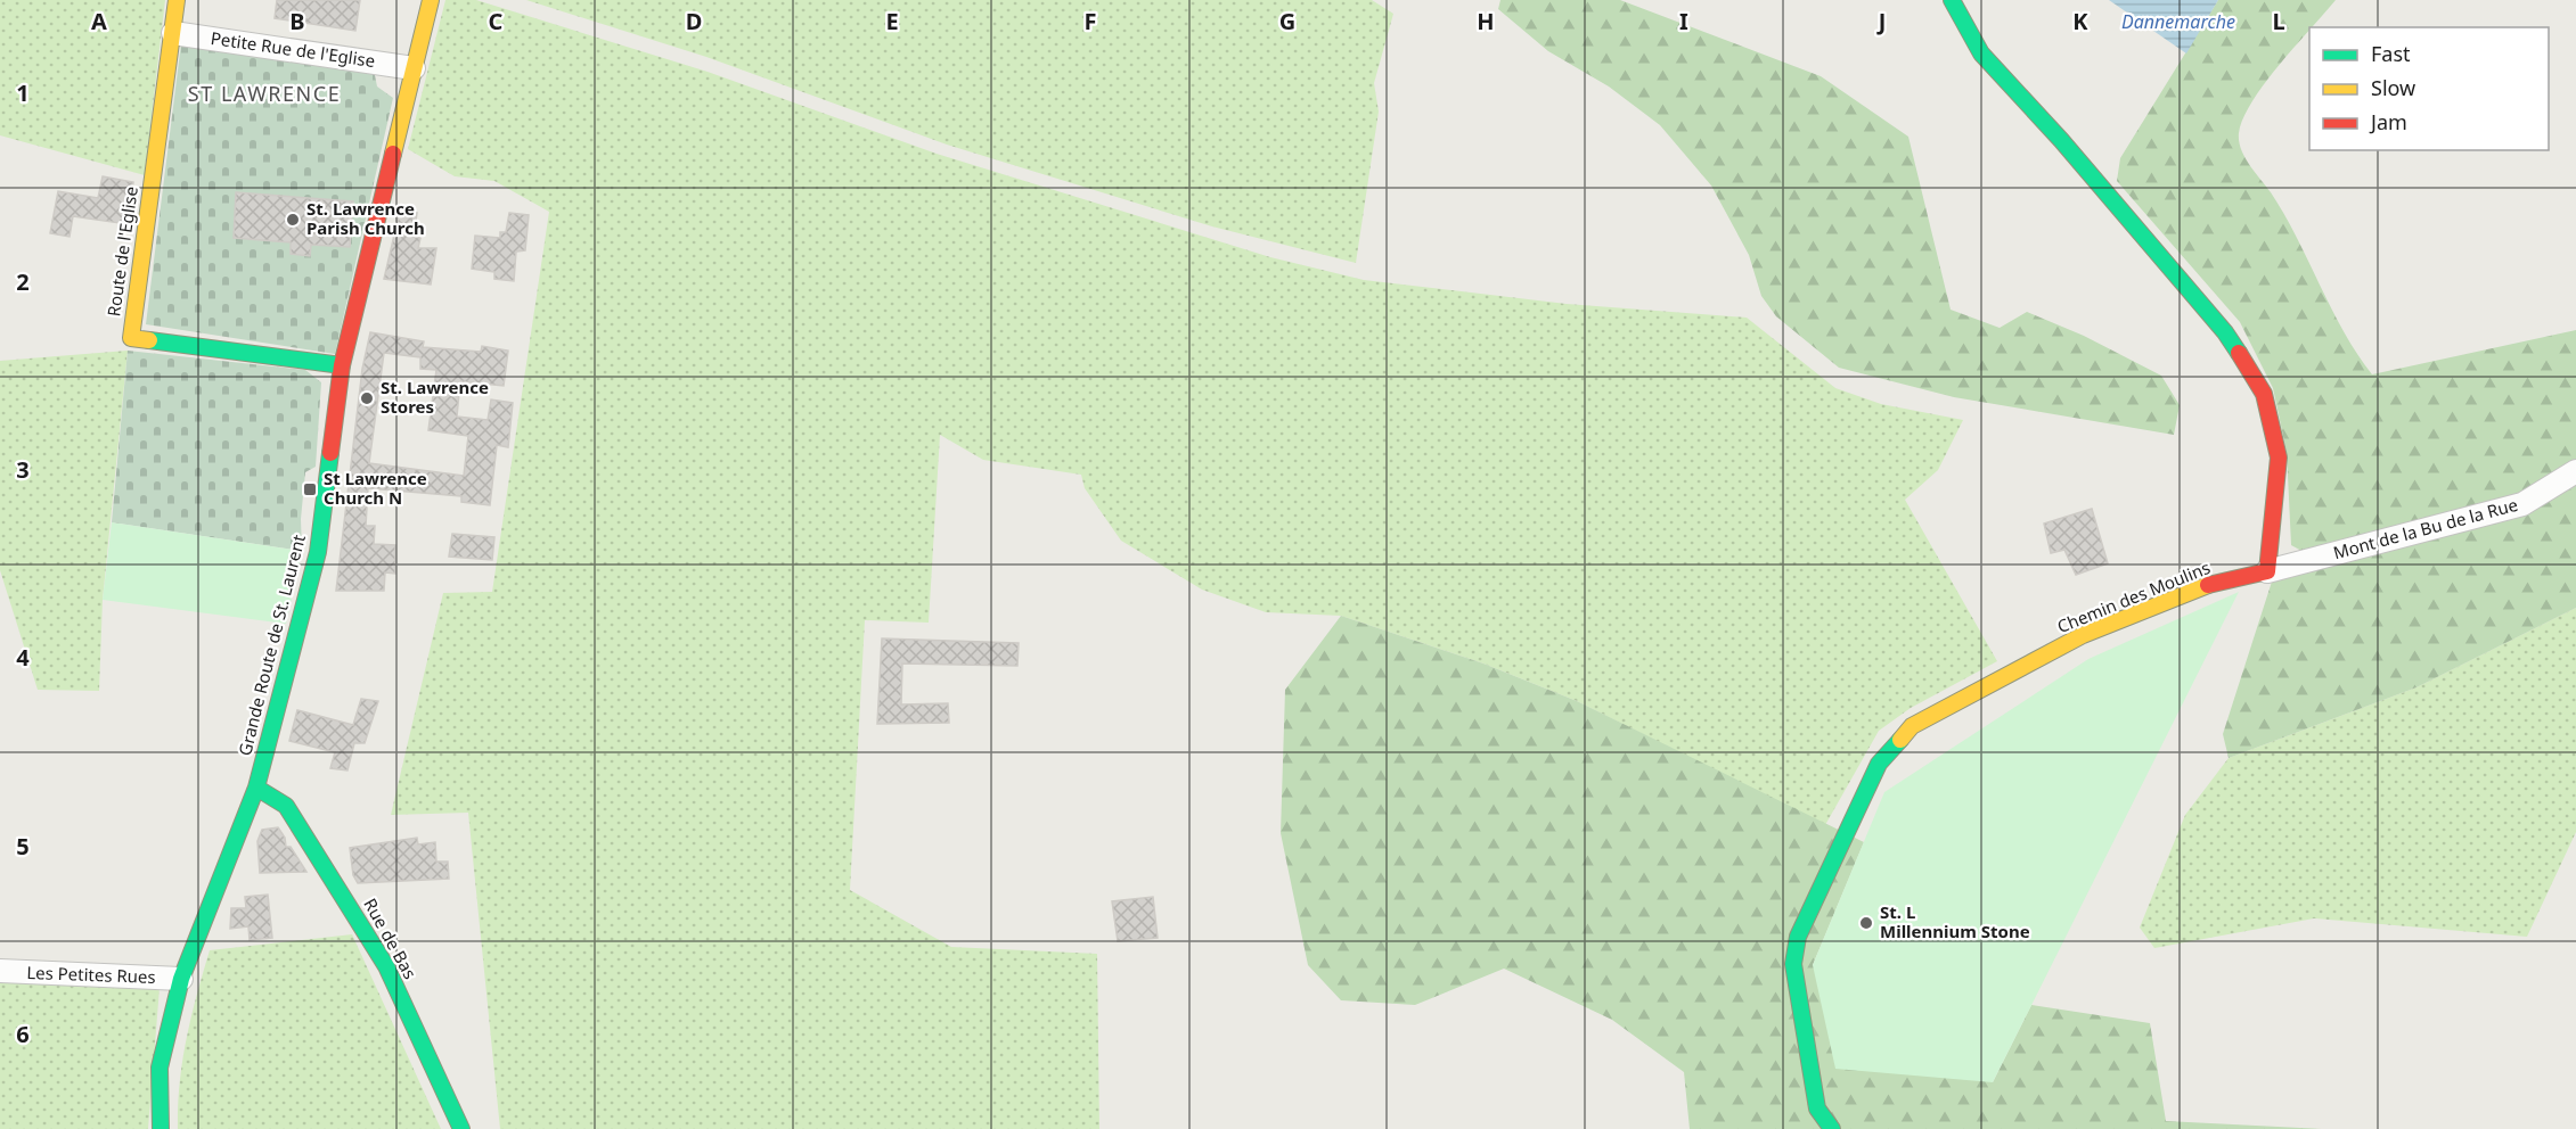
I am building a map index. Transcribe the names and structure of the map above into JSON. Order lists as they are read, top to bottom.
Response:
{
  "streets": {
    "street": [
      "Petite Rue de l'Eglise",
      "Route de l'Eglise",
      "Mont de la Bu de la Rue",
      "Chemin des Moulins",
      "Grande Route de St. Laurent",
      "Rue de Bas",
      "Les Petites Rues"
    ]
  },
  "crossings": [
    ["Petite Rue de l'Eglise", "Route de l'Eglise"],
    ["Petite Rue de l'Eglise", "Grande Route de St. Laurent"],
    ["Route de l'Eglise", "Grande Route de St. Laurent"],
    ["Mont de la Bu de la Rue", "Chemin des Moulins"],
    ["Grande Route de St. Laurent", "Rue de Bas"],
    ["Grande Route de St. Laurent", "Les Petites Rues"]
  ],
  "districts": ["ST LAWRENCE"],
  "water": ["Dannemarche"],
  "places": {
    "other": ["St. Lawrence Parish Church", "St. Lawrence Stores", "St. L Millennium Stone"],
    "transit": ["St Lawrence Church N"]
  },
  "legend": ["Fast", "Slow", "Jam"],
  "grid": {
    "columns": [
      "A",
      "B",
      "C",
      "D",
      "E",
      "F",
      "G",
      "H",
      "I",
      "J",
      "K",
      "L"
    ],
    "rows": [
      "1",
      "2",
      "3",
      "4",
      "5",
      "6"
    ]
  }
}
